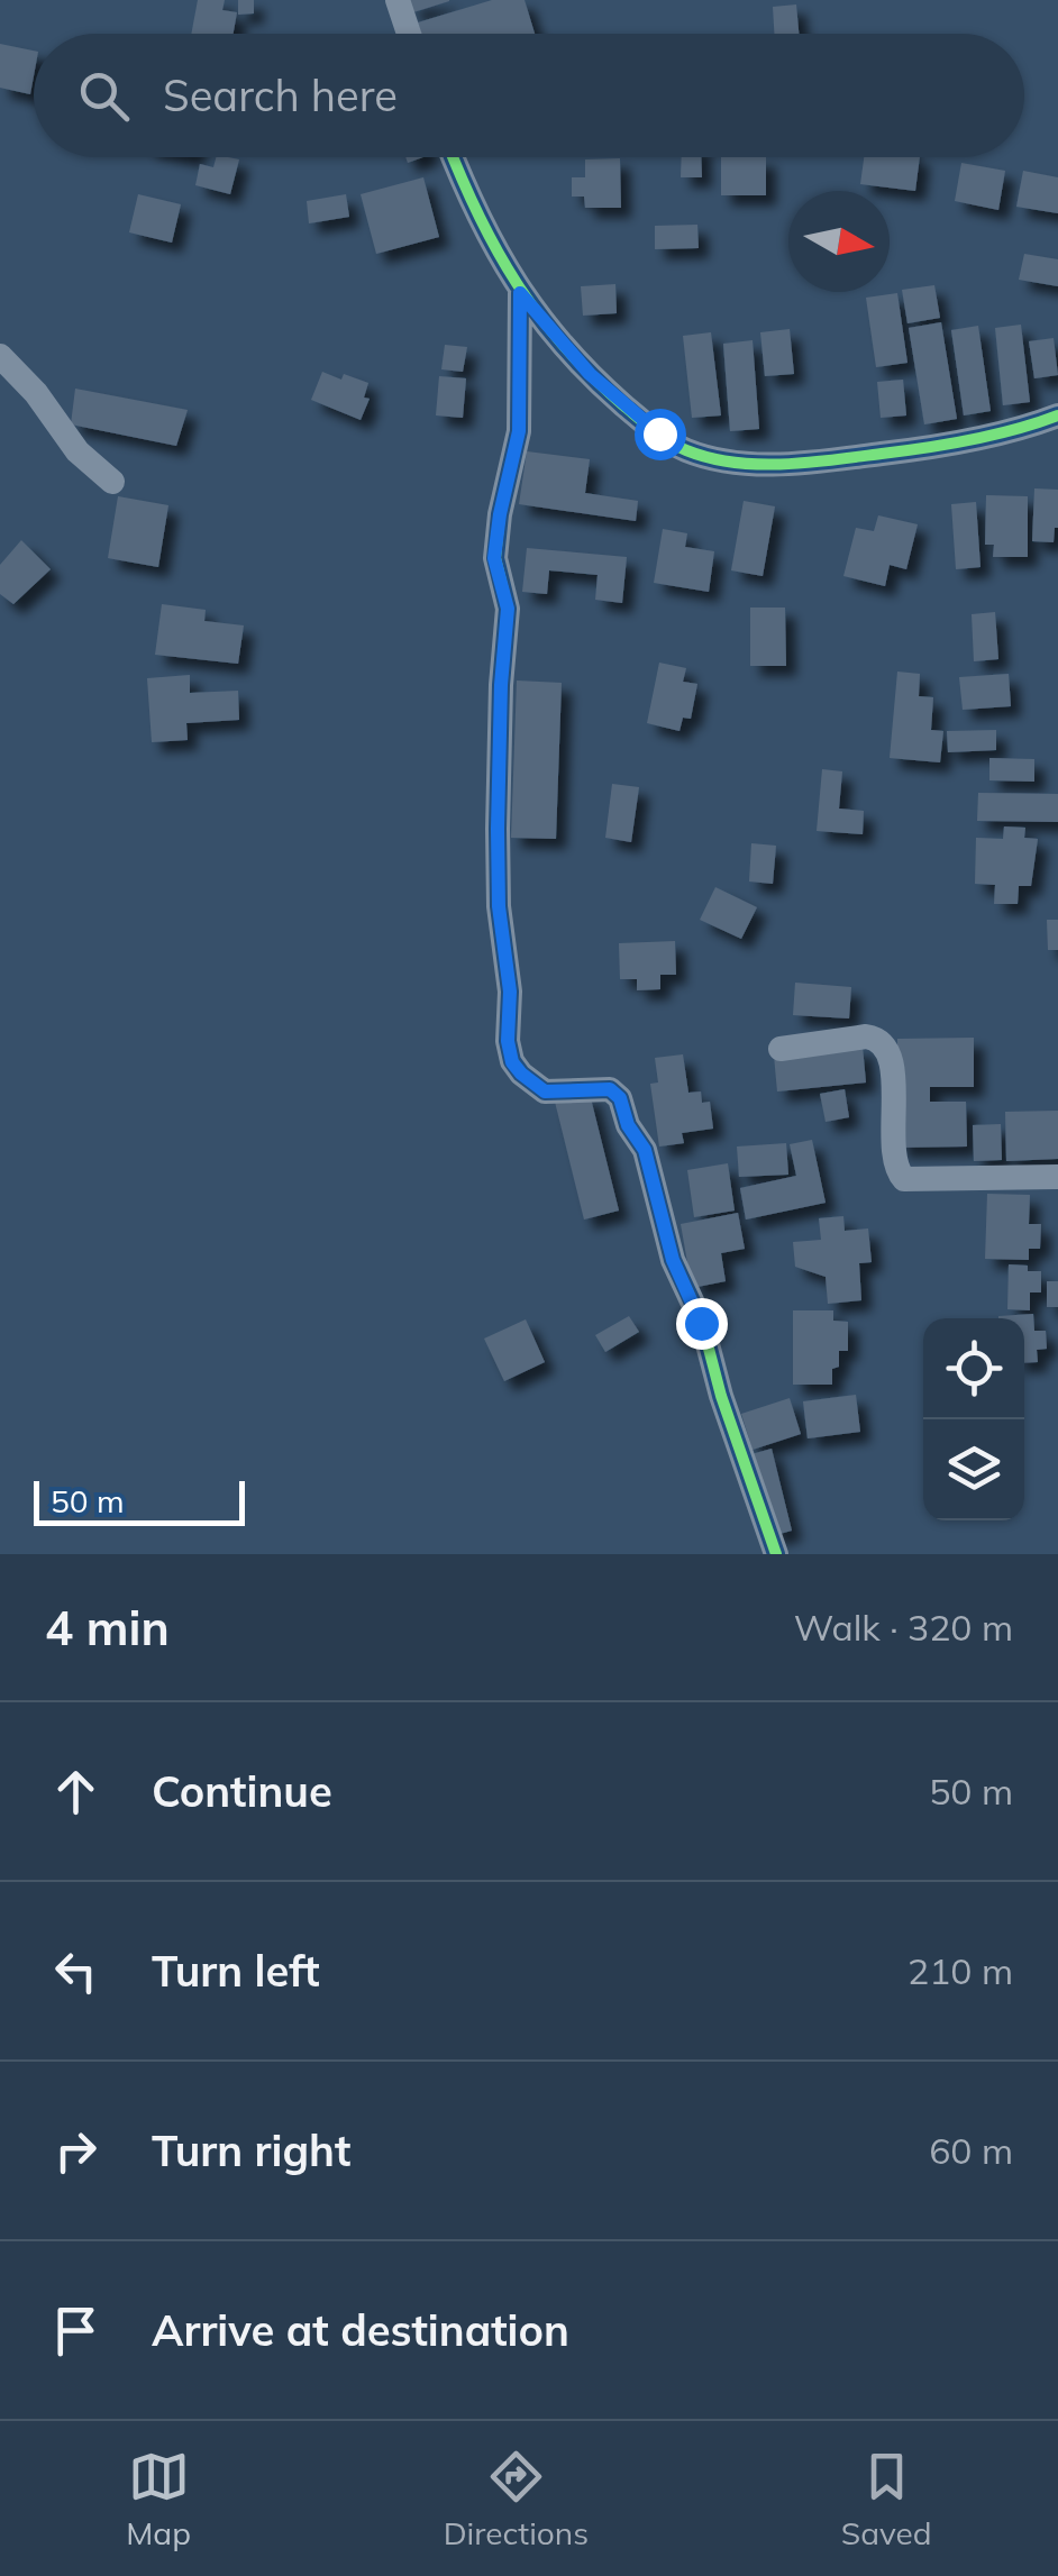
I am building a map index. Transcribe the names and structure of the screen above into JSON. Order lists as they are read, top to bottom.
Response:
{
  "scale_bar": "50 m",
  "north": "right",
  "page": {
    "search": "Search here",
    "scale": "50 m",
    "heading": ["4 min", "Walk · 320 m"],
    "list": [
      ["Continue", "50 m"],
      ["Turn left", "210 m"],
      ["Turn right", "60 m"],
      "Arrive at destination"
    ],
    "nav": ["Map", "Directions", "Saved"]
  }
}
